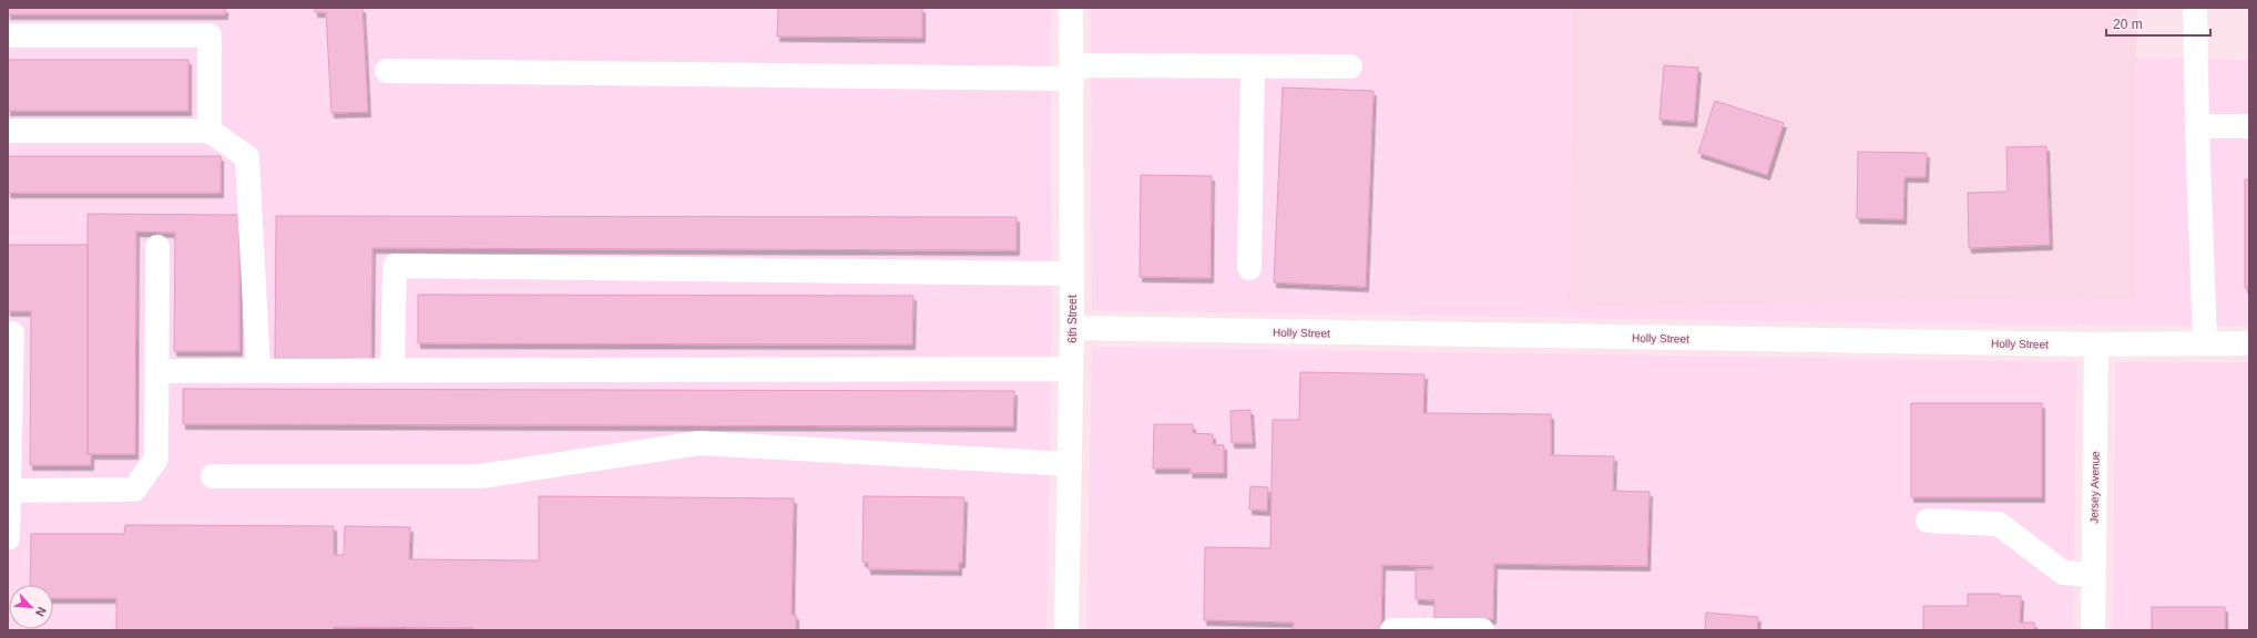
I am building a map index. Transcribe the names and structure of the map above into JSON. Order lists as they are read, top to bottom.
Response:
{
  "streets": {
    "street": ["6th Street", "Holly Street", "Jersey Avenue"]
  },
  "crossings": [
    ["6th Street", "Holly Street"],
    ["Holly Street", "Jersey Avenue"]
  ],
  "scale_bar": "20 m",
  "north": "bottom right"
}
